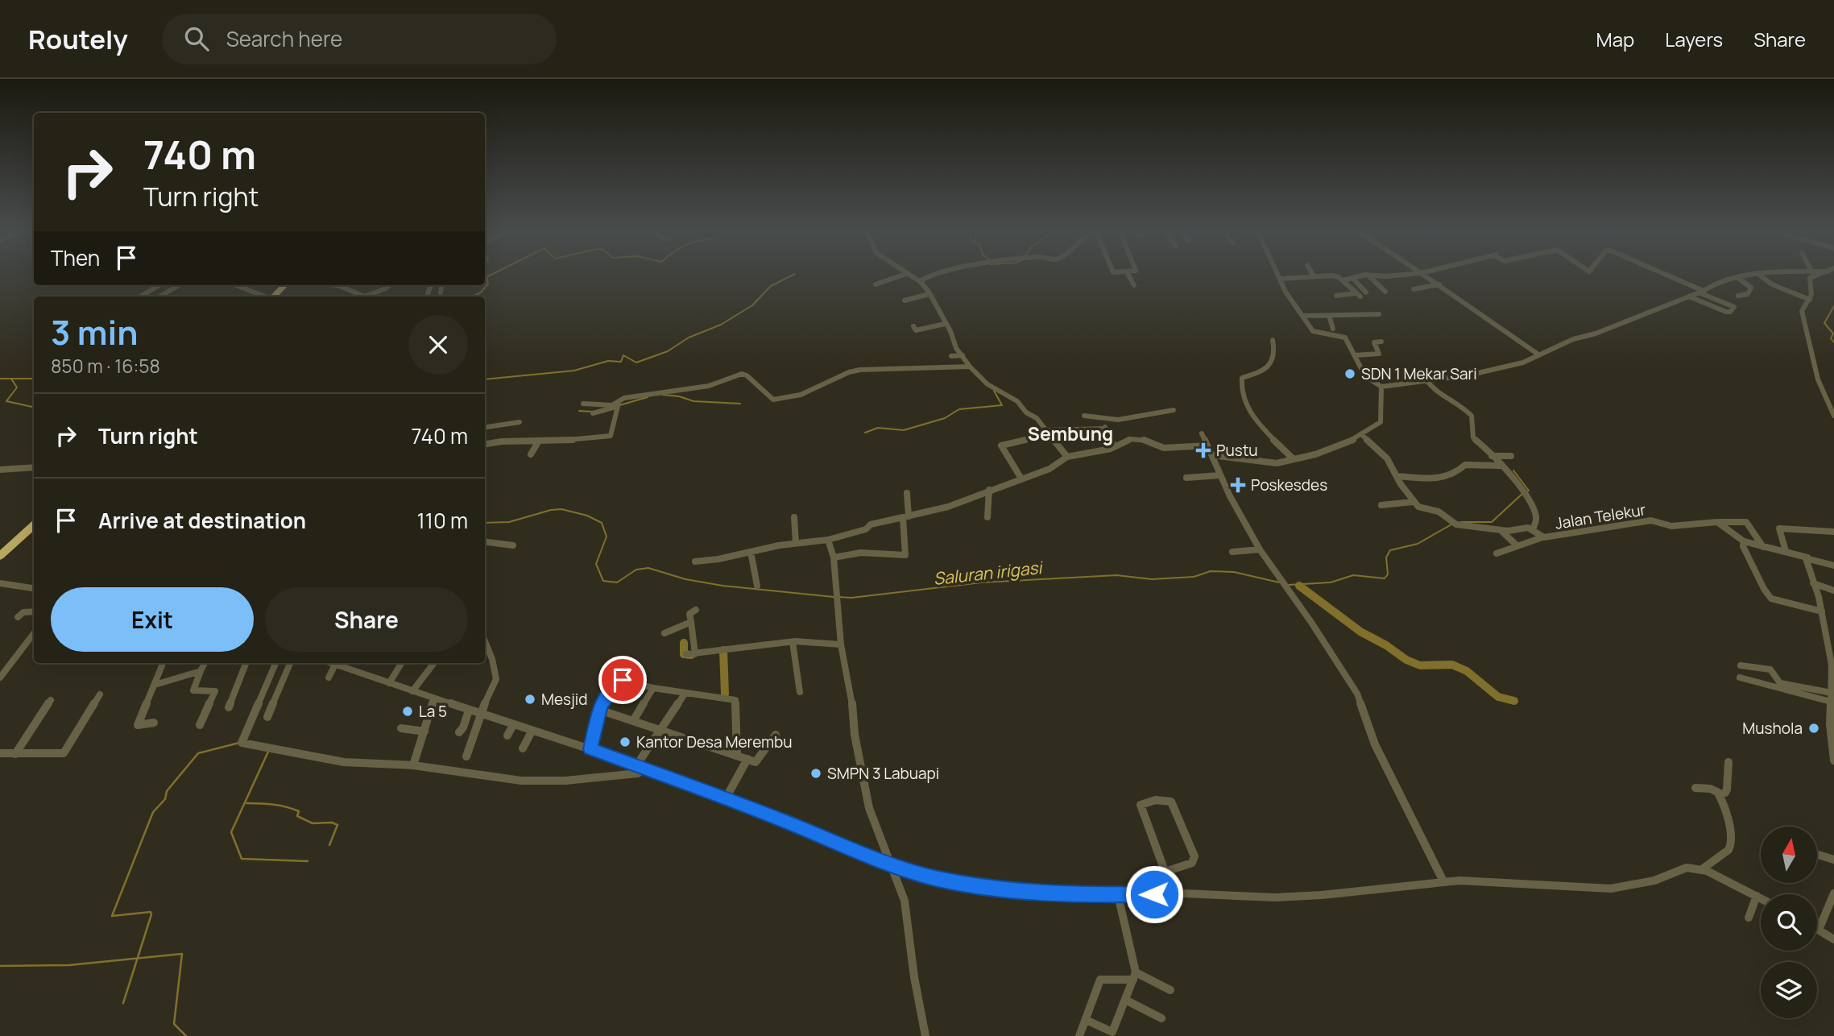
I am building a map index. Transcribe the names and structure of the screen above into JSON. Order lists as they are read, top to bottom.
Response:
{
  "streets": {
    "street": ["Jalan Telekur"]
  },
  "districts": ["Sembung"],
  "water": ["Saluran irigasi"],
  "places": {
    "other": [
      "SDN 1 Mekar Sari",
      "Mesjid",
      "La 5",
      "Mushola",
      "Kantor Desa Merembu",
      "SMPN 3 Labuapi"
    ],
    "health": ["Pustu", "Poskesdes"]
  },
  "north": "top",
  "page": {
    "header": "Routely",
    "search": "Search here",
    "nav": ["Map", "Layers", "Share"],
    "turn": ["740 m", "Turn right"],
    "then": "Then",
    "heading": ["3 min", "850 m · 16:58"],
    "list": [
      {
        "name": "Turn right",
        "value": "740 m"
      },
      {
        "name": "Arrive at destination",
        "value": "110 m"
      }
    ],
    "buttons": ["Exit", "Share"]
  }
}
